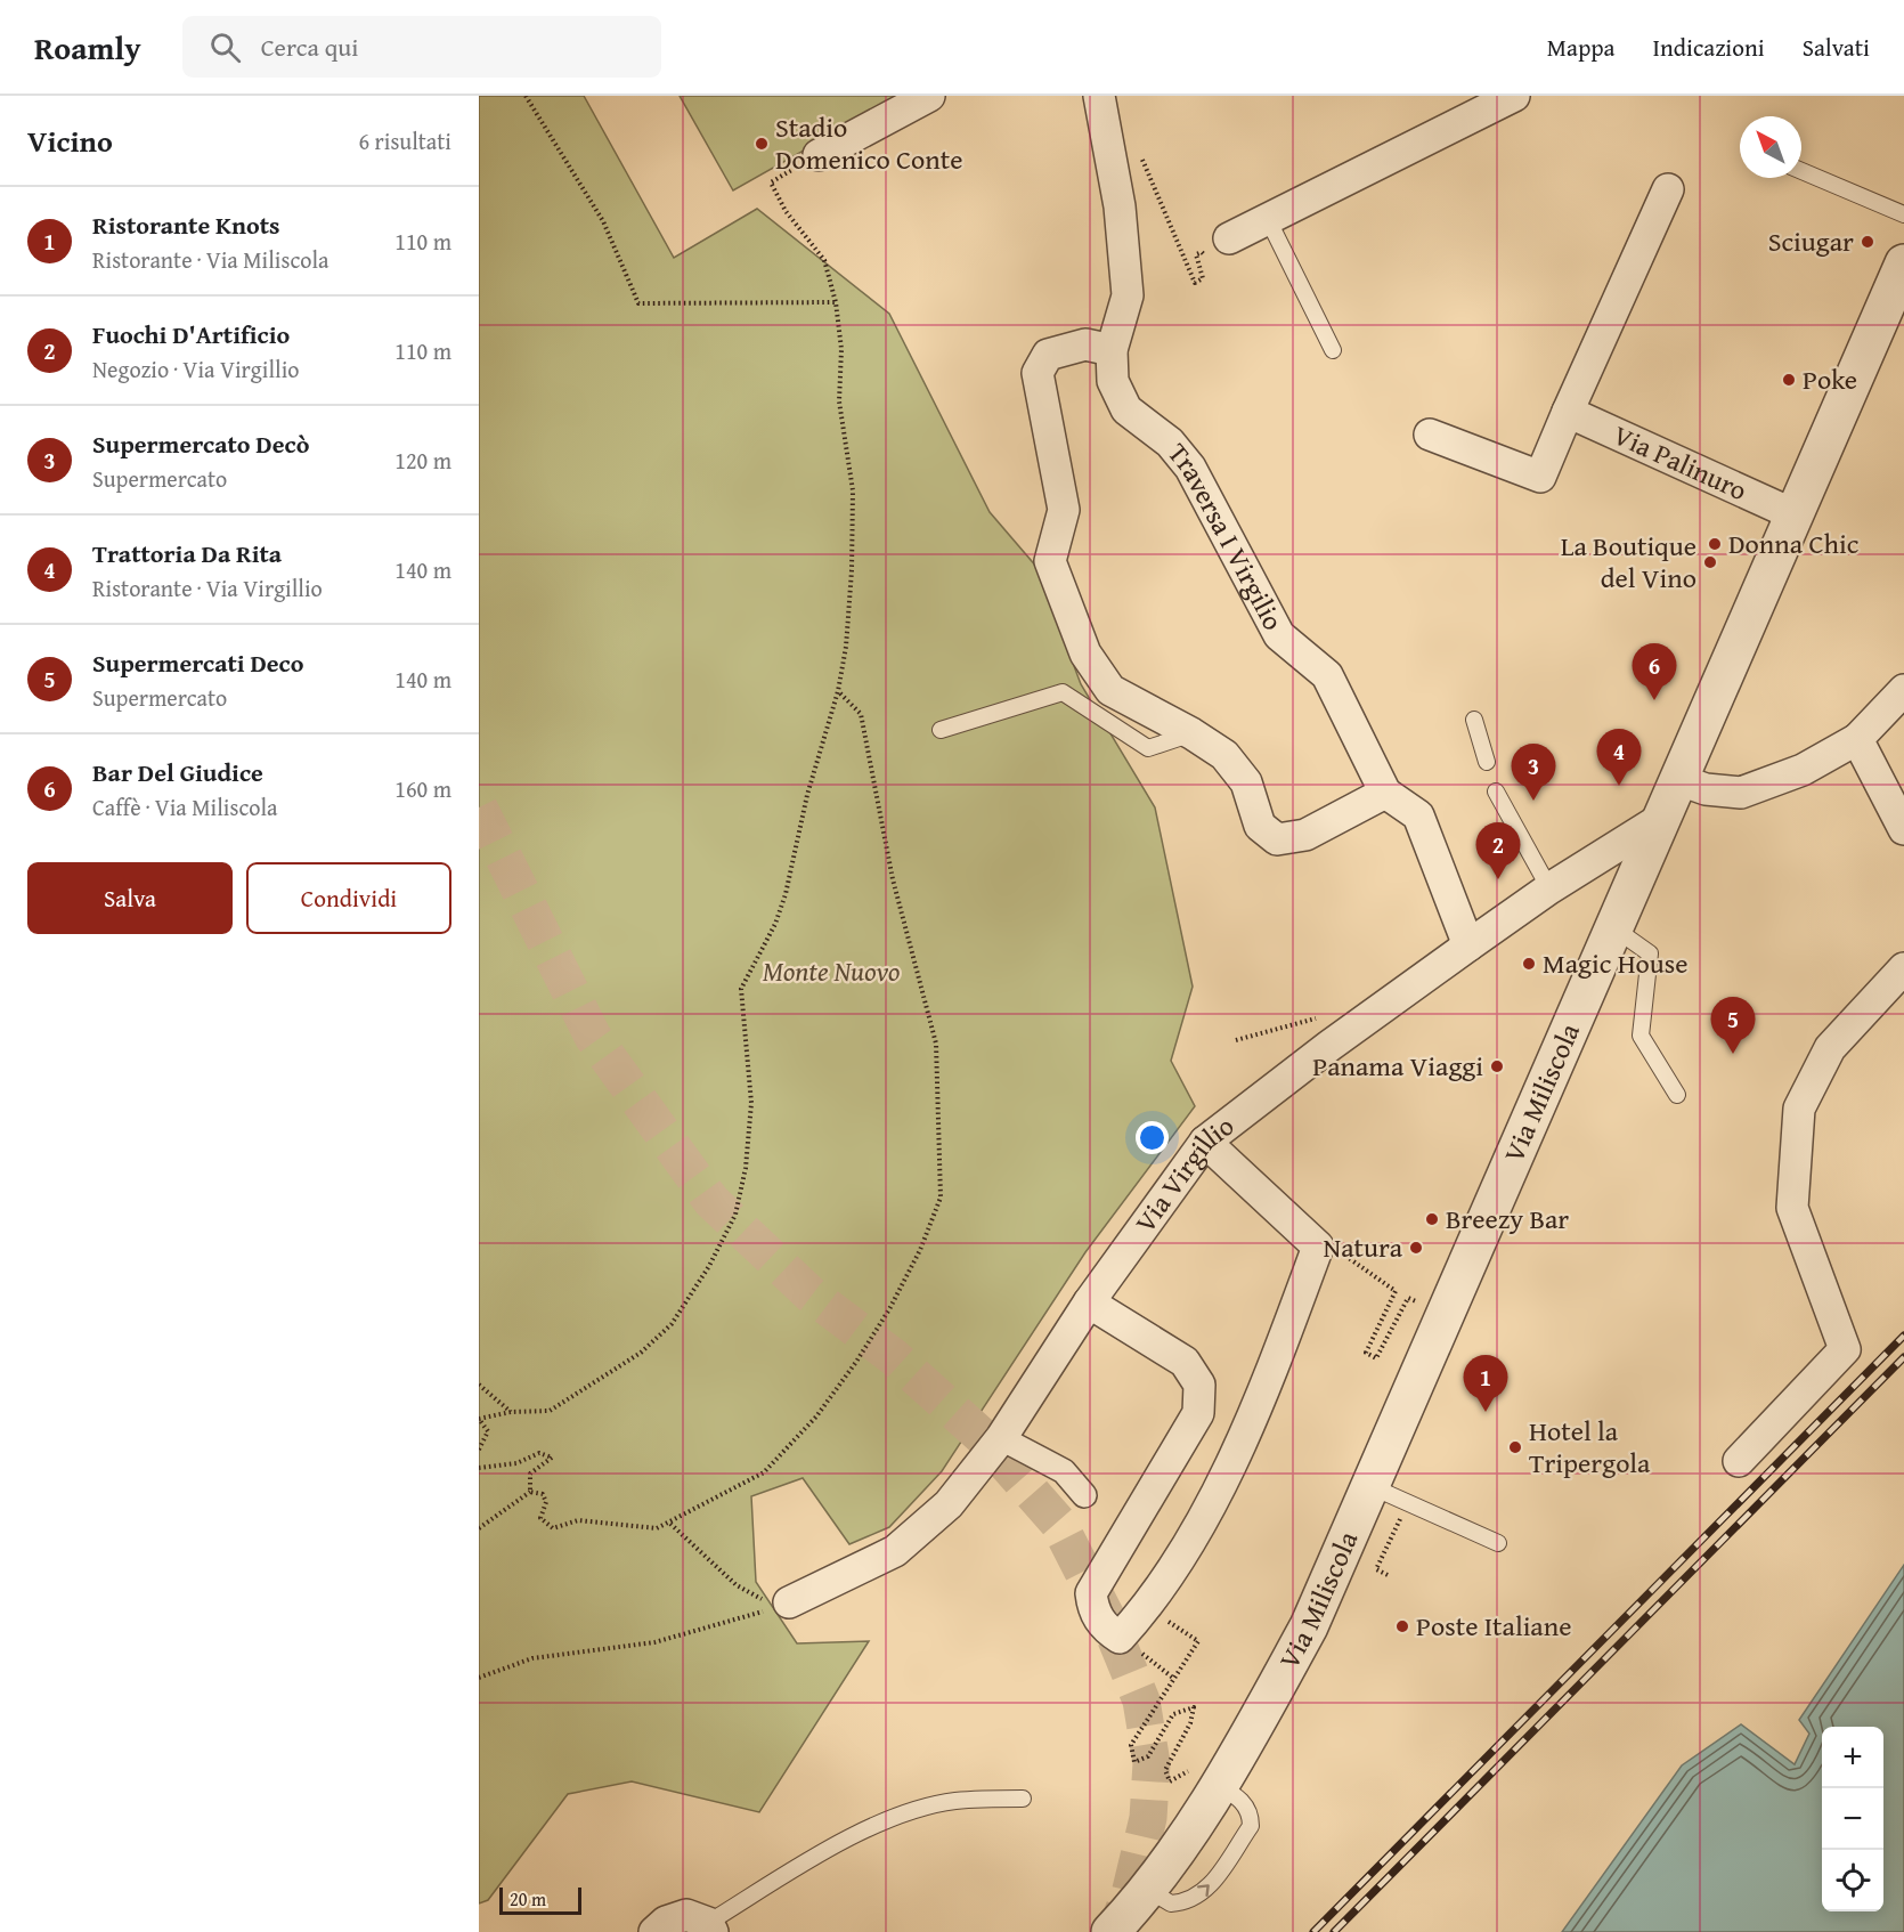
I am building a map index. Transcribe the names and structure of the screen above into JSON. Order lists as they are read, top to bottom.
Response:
{
  "streets": {
    "street": [
      "Via Palinuro",
      "Traversa I Virgilio",
      "Via Miliscola",
      "Via Virgillio"
    ]
  },
  "crossings": [
    ["Via Palinuro", "Via Miliscola"],
    ["Via Miliscola", "Via Virgillio"]
  ],
  "parks": ["Monte Nuovo"],
  "places": [
    "Stadio Domenico Conte",
    "Sciugar",
    "Poke",
    "Donna Chic",
    "La Boutique del Vino",
    "Magic House",
    "Panama Viaggi",
    "Breezy Bar",
    "Natura",
    "Hotel la Tripergola",
    "Poste Italiane"
  ],
  "scale_bar": "20 m",
  "north": "top left",
  "page": {
    "header": "Roamly",
    "search": "Cerca qui",
    "nav": ["Mappa", "Indicazioni", "Salvati"],
    "heading": ["Vicino", "6 risultati"],
    "list": [
      {
        "mark": "1",
        "name": "Ristorante Knots",
        "note": "Ristorante · Via Miliscola",
        "value": "110 m"
      },
      {
        "mark": "2",
        "name": "Fuochi D'Artificio",
        "note": "Negozio · Via Virgillio",
        "value": "110 m"
      },
      {
        "mark": "3",
        "name": "Supermercato Decò",
        "note": "Supermercato",
        "value": "120 m"
      },
      {
        "mark": "4",
        "name": "Trattoria Da Rita",
        "note": "Ristorante · Via Virgillio",
        "value": "140 m"
      },
      {
        "mark": "5",
        "name": "Supermercati Deco",
        "note": "Supermercato",
        "value": "140 m"
      },
      {
        "mark": "6",
        "name": "Bar Del Giudice",
        "note": "Caffè · Via Miliscola",
        "value": "160 m"
      }
    ],
    "pins": [
      "6",
      "4",
      "3",
      "2",
      "5",
      "1"
    ],
    "buttons": ["Salva", "Condividi"],
    "map_buttons": ["+", "−"],
    "scale": "20 m"
  }
}
